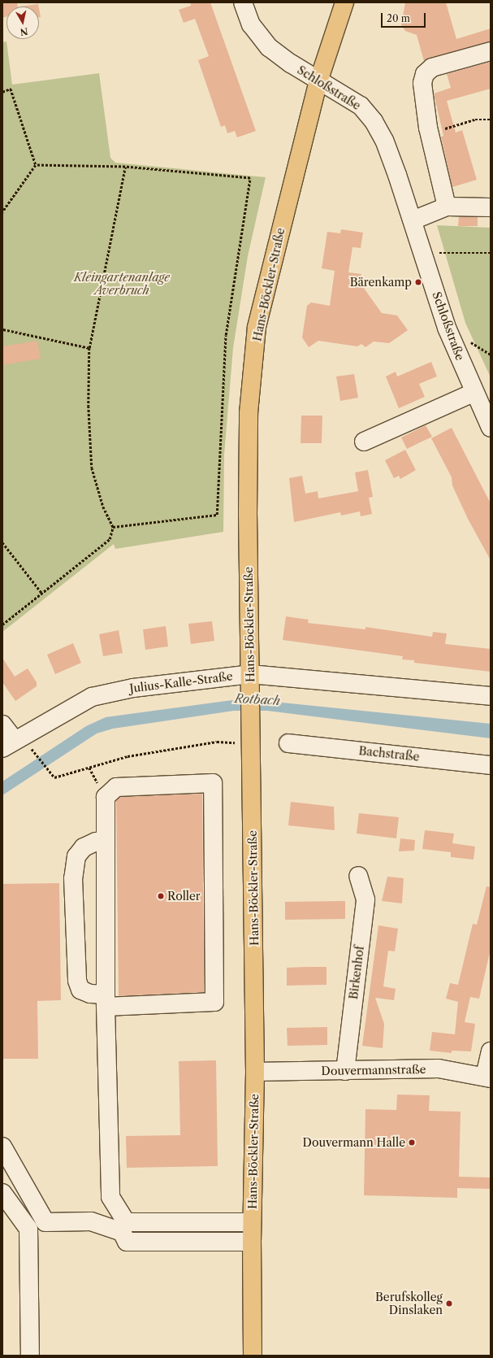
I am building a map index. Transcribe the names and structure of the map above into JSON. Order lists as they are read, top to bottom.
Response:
{
  "streets": {
    "main road": ["Hans-Böckler-Straße"],
    "street": [
      "Schloßstraße",
      "Julius-Kalle-Straße",
      "Bachstraße",
      "Birkenhof",
      "Douvermannstraße"
    ]
  },
  "crossings": [
    ["Schloßstraße", "Hans-Böckler-Straße"],
    ["Hans-Böckler-Straße", "Julius-Kalle-Straße"],
    ["Hans-Böckler-Straße", "Douvermannstraße"],
    ["Birkenhof", "Douvermannstraße"]
  ],
  "water": ["Rotbach"],
  "parks": ["Kleingartenanlage Averbruch"],
  "places": [
    "Bärenkamp",
    "Roller",
    "Douvermann Halle",
    "Berufskolleg Dinslaken"
  ],
  "scale_bar": "20 m",
  "north": "bottom"
}
